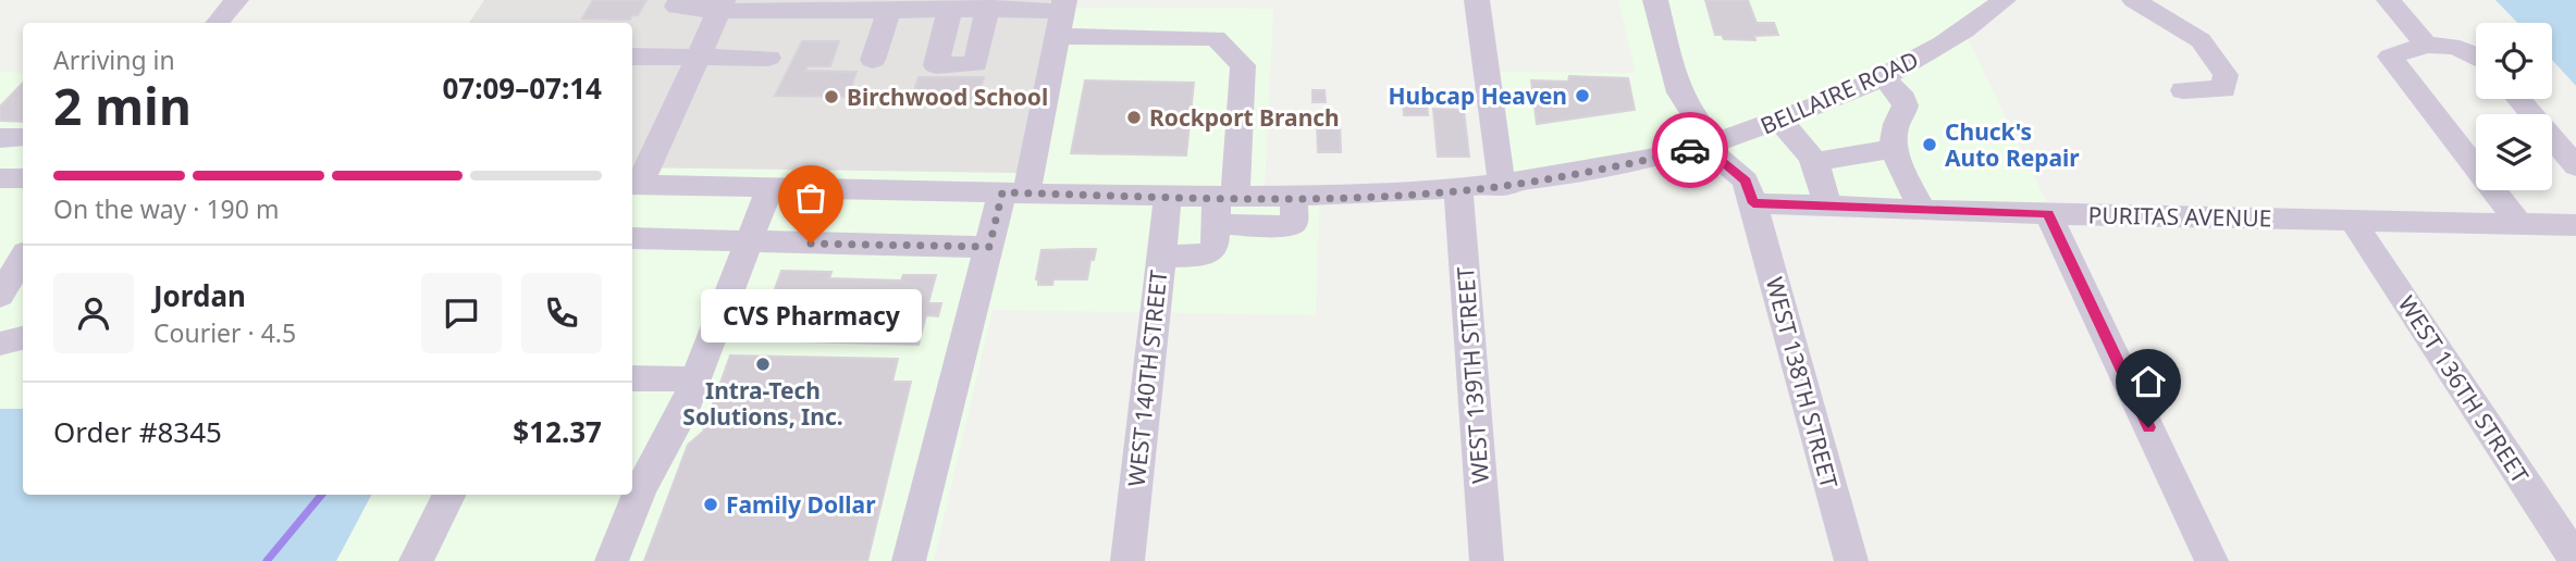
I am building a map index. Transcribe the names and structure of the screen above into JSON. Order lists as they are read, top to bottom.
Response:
{
  "streets": {
    "street": [
      "BELLAIRE ROAD",
      "PURITAS AVENUE",
      "WEST 139TH STREET",
      "WEST 140TH STREET",
      "WEST 138TH STREET",
      "WEST 136TH STREET"
    ]
  },
  "crossings": [
    ["PURITAS AVENUE", "WEST 138TH STREET"],
    ["PURITAS AVENUE", "WEST 136TH STREET"]
  ],
  "places": [
    "Hubcap Heaven",
    "Birchwood School",
    "Rockport Branch",
    "Chuck's Auto Repair",
    "CVS Pharmacy",
    "Intra-Tech Solutions, Inc.",
    "Family Dollar"
  ],
  "page": {
    "heading": ["2 min", "Arriving in", "07:09–07:14"],
    "panel": [
      "Jordan",
      "Courier · 4.5",
      "Order #8345",
      "$12.37"
    ],
    "bar": "On the way · 190 m",
    "bubble": "CVS Pharmacy"
  }
}
